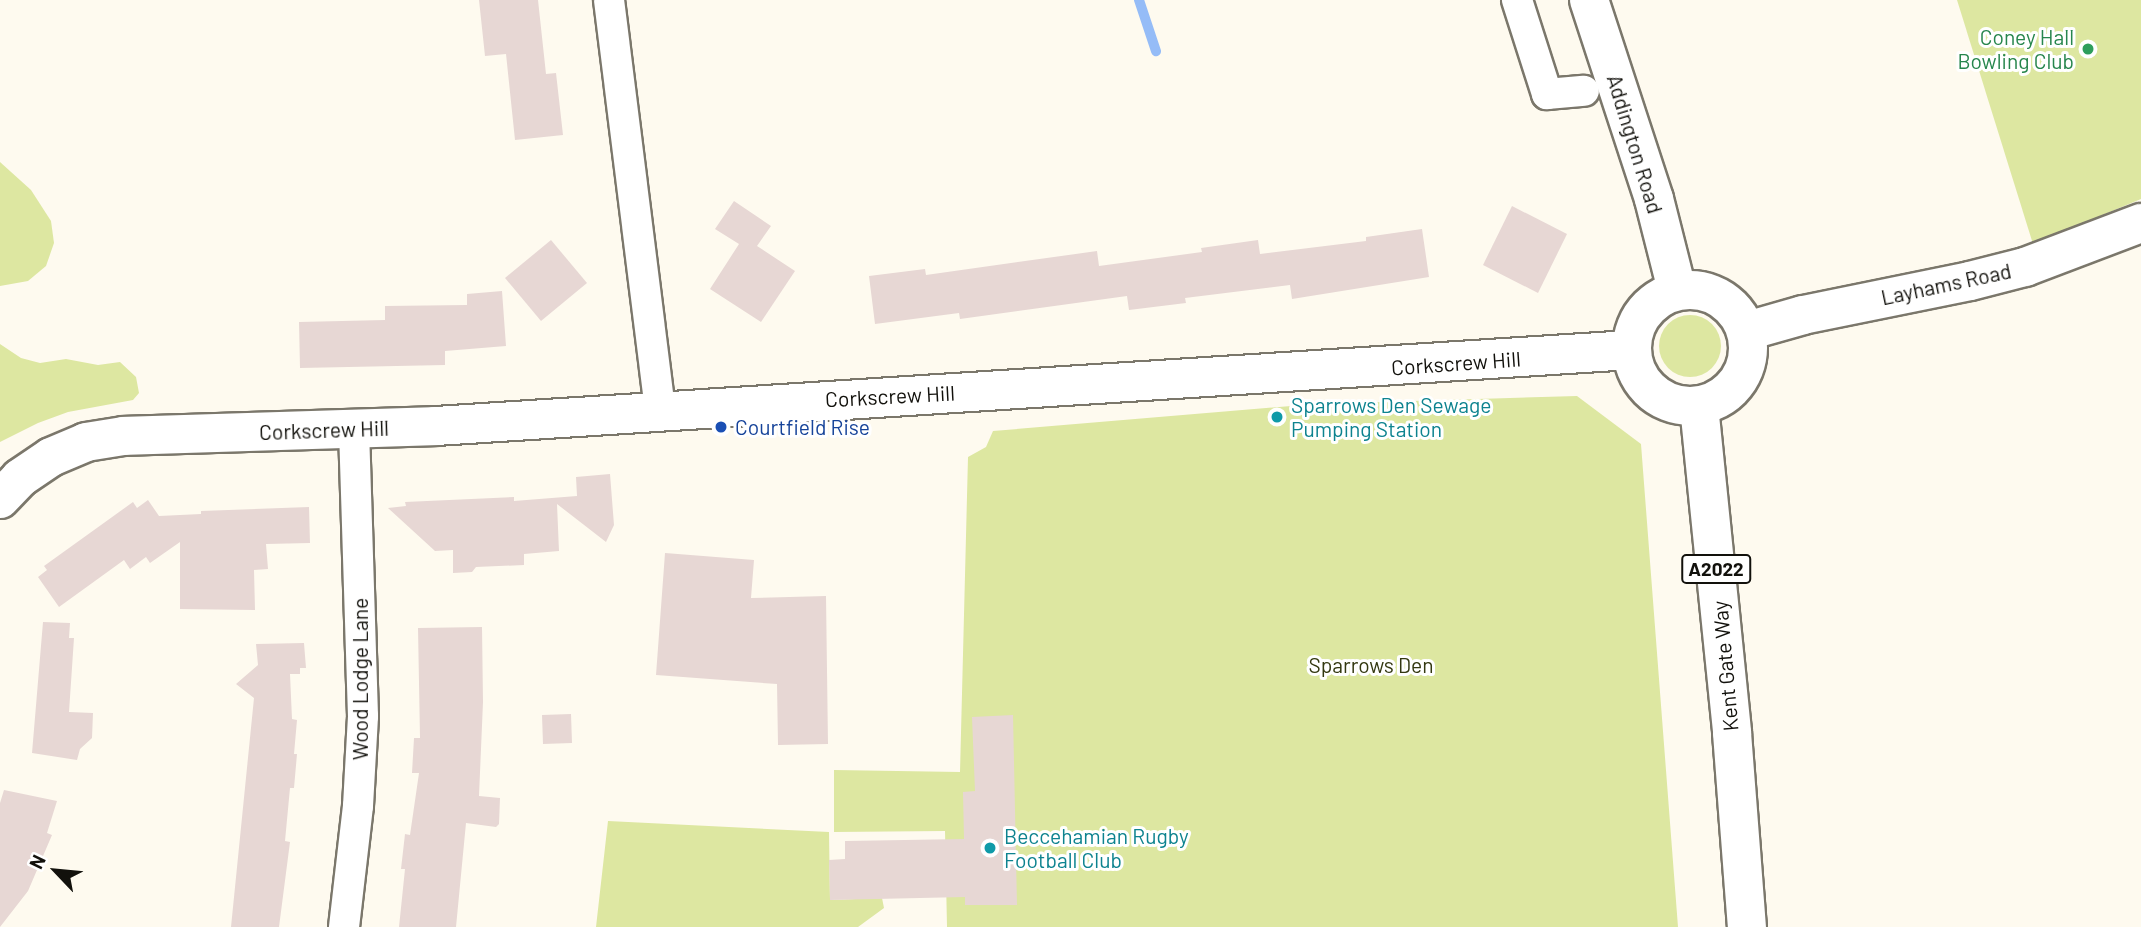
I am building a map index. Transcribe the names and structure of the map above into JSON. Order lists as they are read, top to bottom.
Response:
{
  "streets": {
    "street": [
      "Addington Road",
      "Layhams Road",
      "Corkscrew Hill",
      "A2022",
      "Kent Gate Way",
      "Wood Lodge Lane"
    ]
  },
  "crossings": [
    ["Addington Road", "Layhams Road"],
    ["Addington Road", "Corkscrew Hill"],
    ["Addington Road", "Kent Gate Way"],
    ["Layhams Road", "Corkscrew Hill"],
    ["Layhams Road", "Kent Gate Way"],
    ["Corkscrew Hill", "Kent Gate Way"],
    ["Corkscrew Hill", "Wood Lodge Lane"]
  ],
  "parks": ["Sparrows Den"],
  "places": [
    "Coney Hall Bowling Club",
    "Sparrows Den Sewage Pumping Station",
    "Courtfield Rise",
    "Beccehamian Rugby Football Club"
  ],
  "north": "top left"
}
